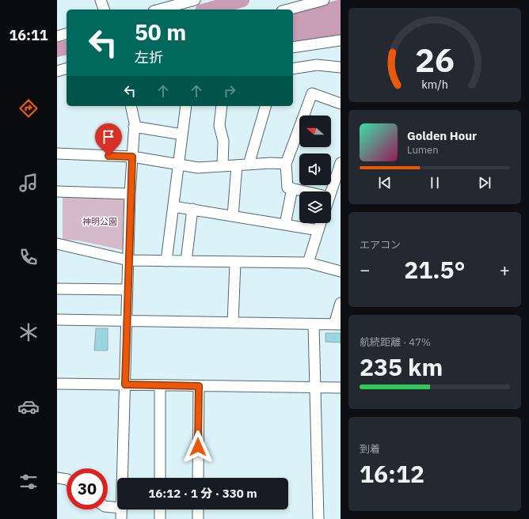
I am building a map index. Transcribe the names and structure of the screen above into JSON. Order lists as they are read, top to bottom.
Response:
{
  "parks": ["神明公園"],
  "north": "left",
  "page": {
    "tabs": "16:11",
    "turn": ["50 m", "左折"],
    "song": ["Golden Hour", "Lumen"],
    "tile": [
      "エアコン",
      ["航続距離 · 47%", "235 km"],
      ["到着", "16:12"]
    ],
    "heat": ["−", "21.5°", "+"],
    "limit": "30",
    "trip": "16:12 · 1 分 · 330 m",
    "gauge": ["26", "km/h"]
  }
}
